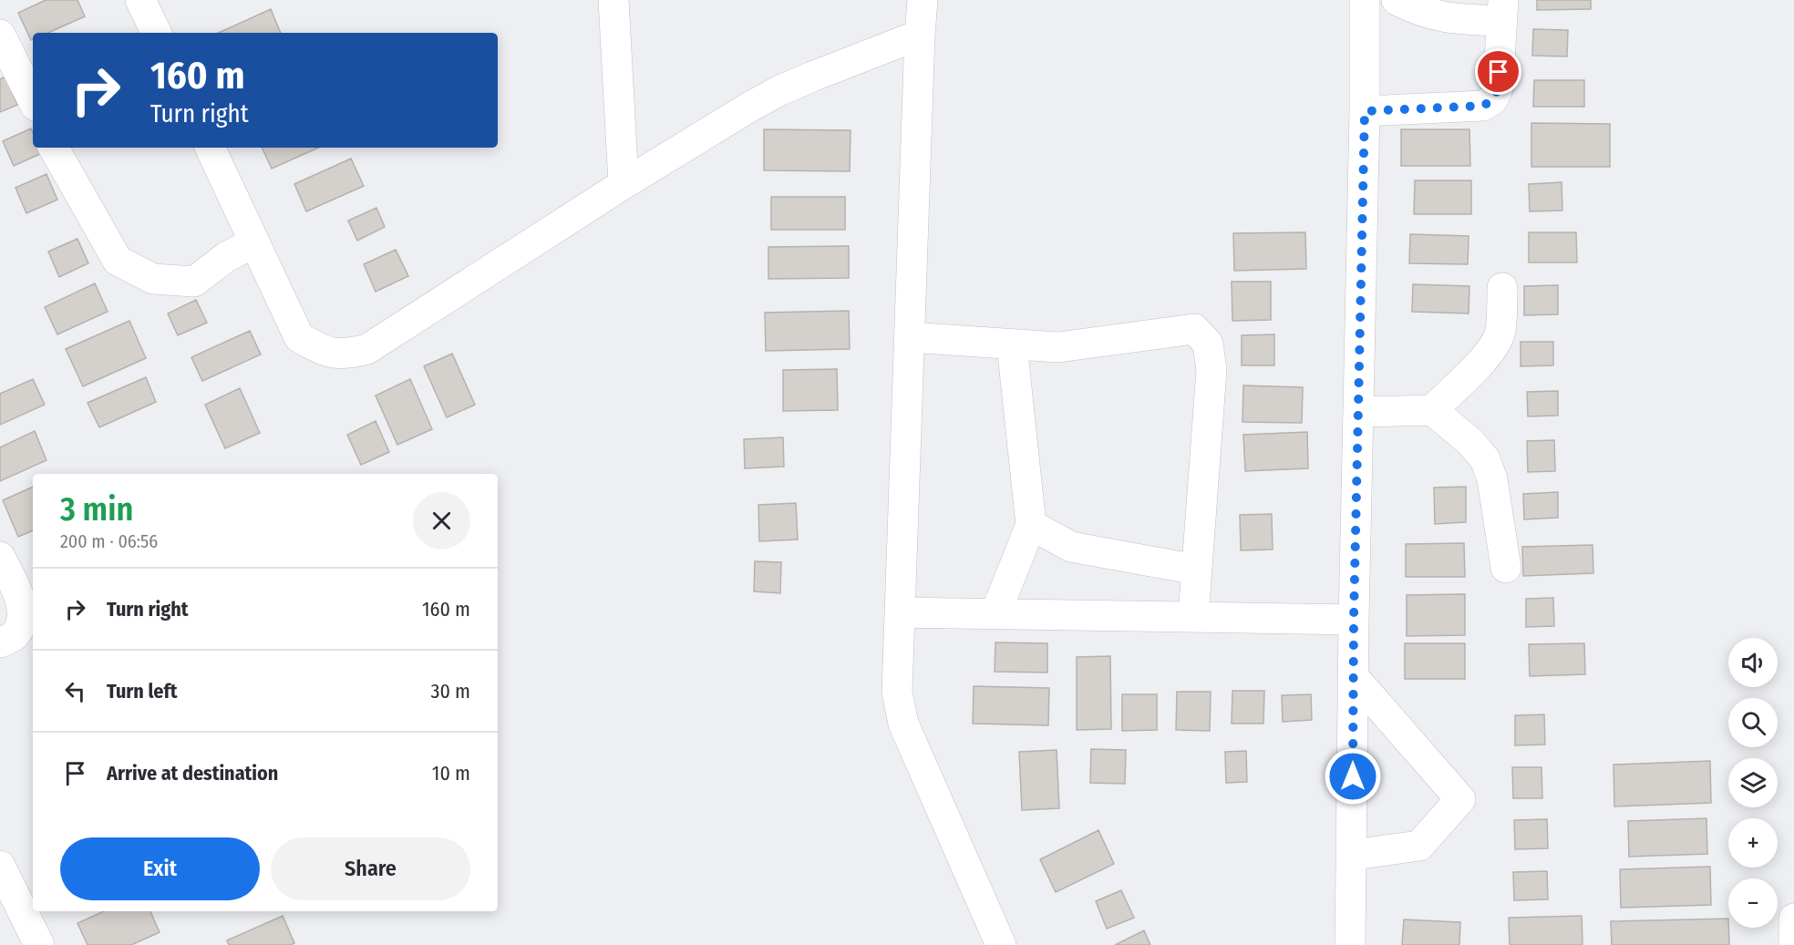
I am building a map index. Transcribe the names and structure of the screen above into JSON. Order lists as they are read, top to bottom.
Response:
{
  "page": {
    "turn": ["160 m", "Turn right"],
    "heading": ["3 min", "200 m · 06:56"],
    "list": [
      {
        "name": "Turn right",
        "value": "160 m"
      },
      {
        "name": "Turn left",
        "value": "30 m"
      },
      {
        "name": "Arrive at destination",
        "value": "10 m"
      }
    ],
    "map_buttons": ["+", "−"],
    "buttons": ["Exit", "Share"]
  }
}
